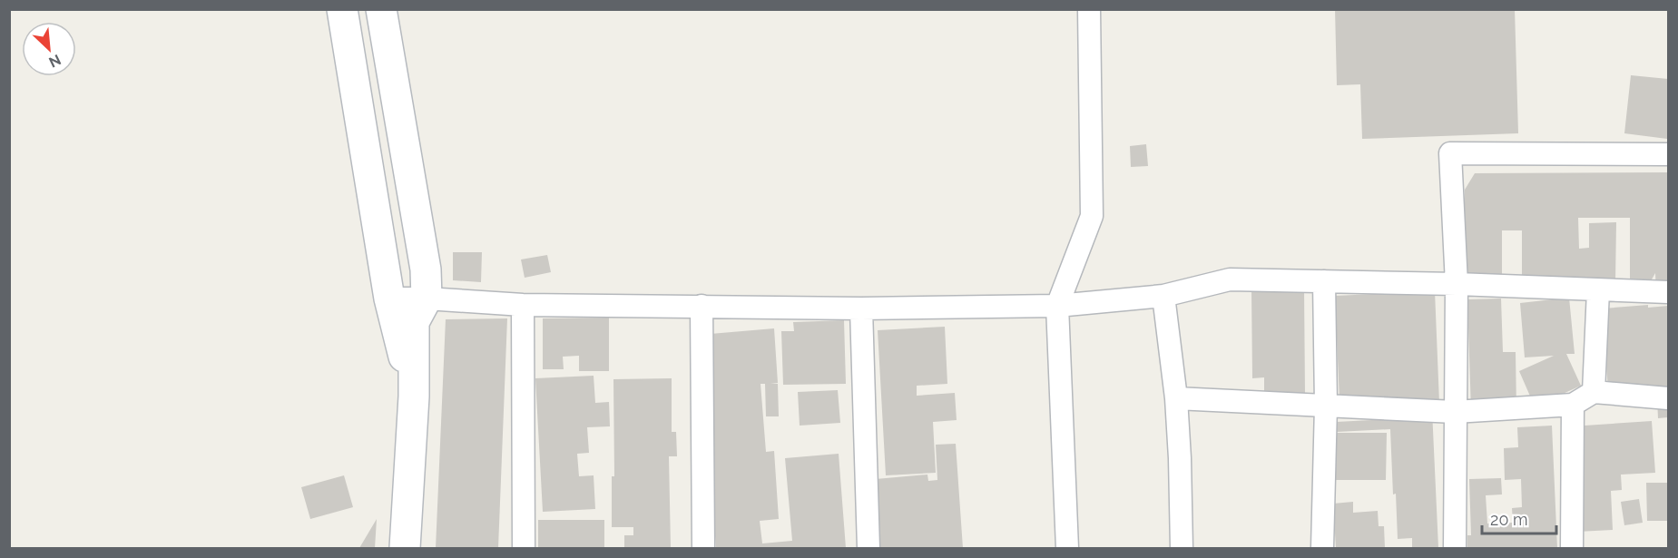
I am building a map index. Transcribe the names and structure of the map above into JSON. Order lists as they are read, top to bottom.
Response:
{
  "scale_bar": "20 m",
  "north": "bottom right"
}
